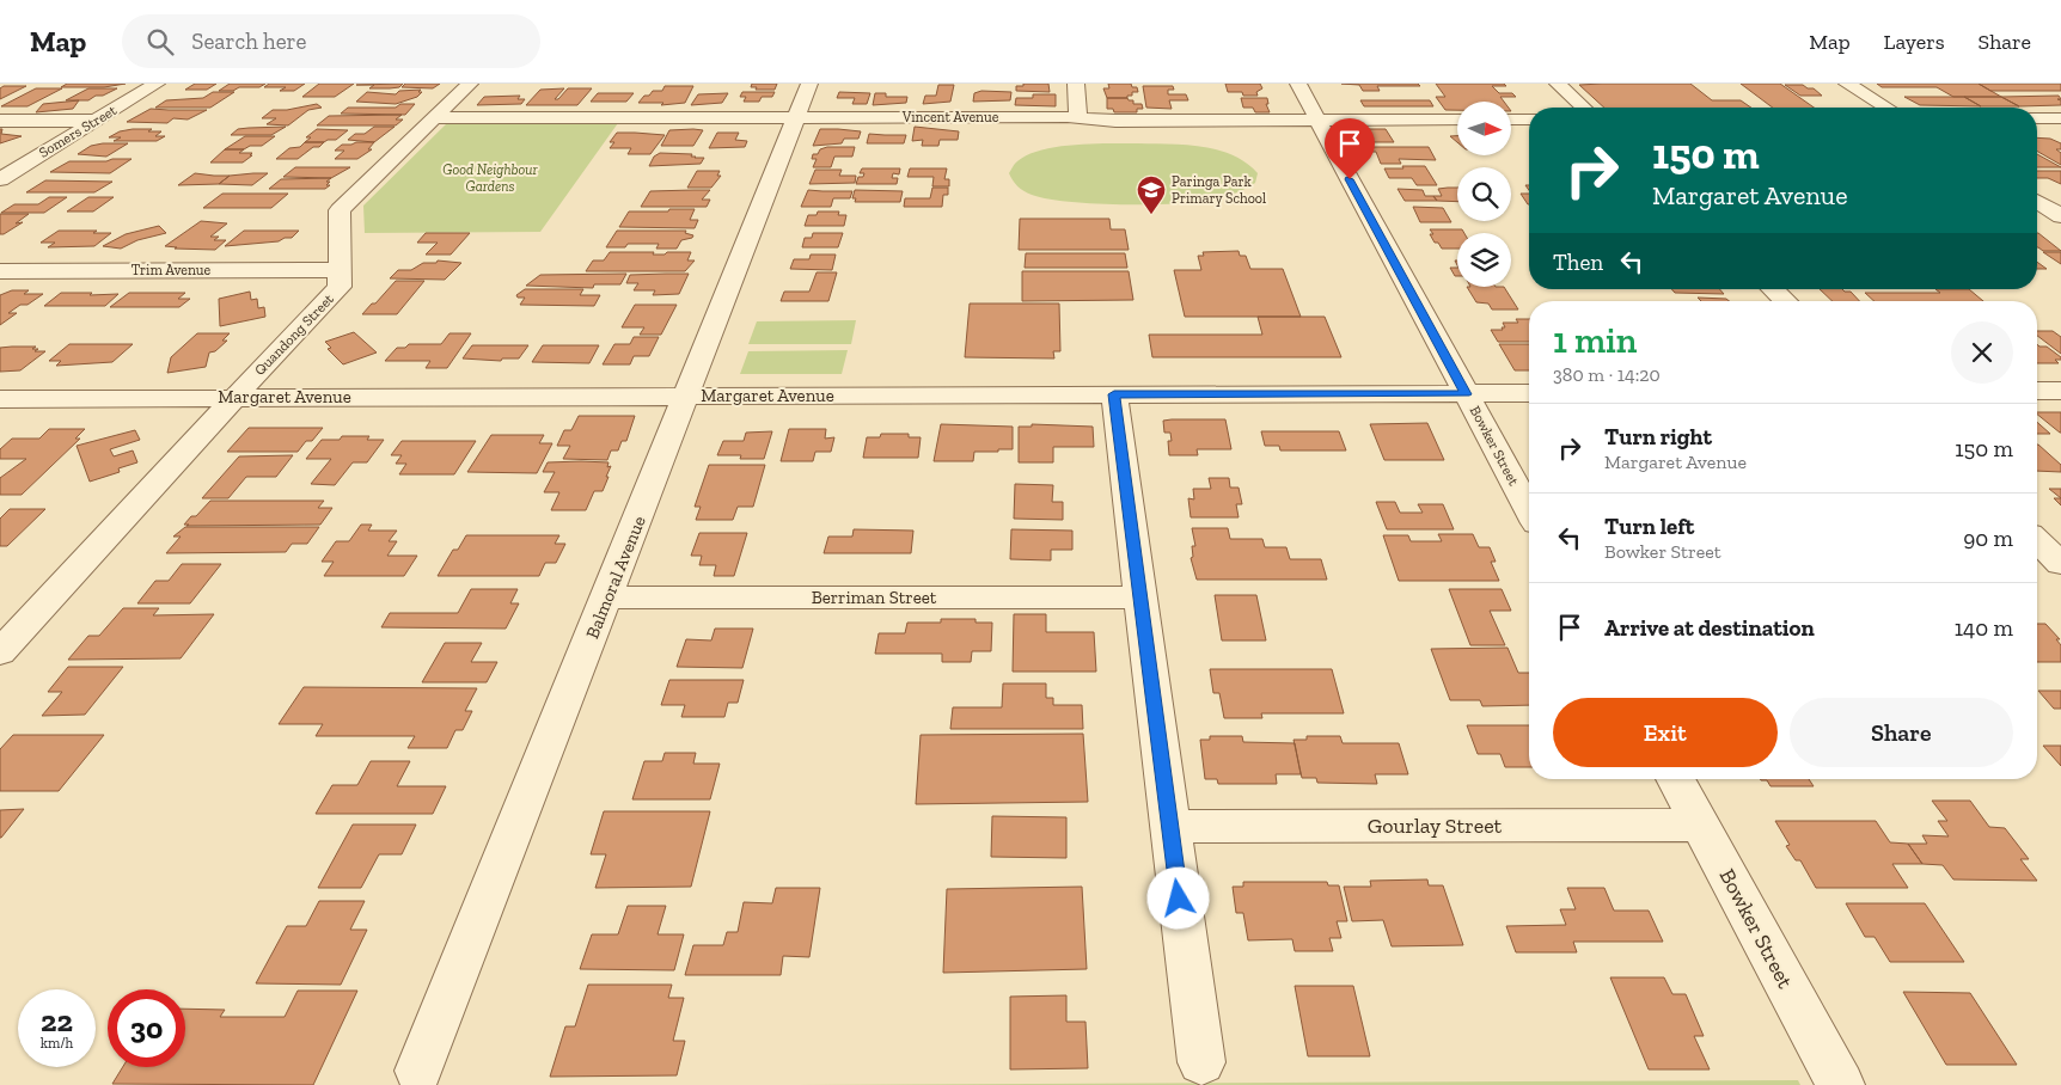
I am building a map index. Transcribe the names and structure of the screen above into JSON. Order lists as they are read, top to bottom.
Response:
{
  "streets": {
    "street": [
      "Vincent Avenue",
      "Somers Street",
      "Trim Avenue",
      "Quandong Street",
      "Margaret Avenue",
      "Bowker Street",
      "Balmoral Avenue",
      "Berriman Street",
      "Gourlay Street"
    ]
  },
  "crossings": [
    ["Vincent Avenue", "Quandong Street"],
    ["Vincent Avenue", "Bowker Street"],
    ["Vincent Avenue", "Balmoral Avenue"],
    ["Trim Avenue", "Quandong Street"],
    ["Quandong Street", "Margaret Avenue"],
    ["Margaret Avenue", "Bowker Street"],
    ["Margaret Avenue", "Balmoral Avenue"],
    ["Bowker Street", "Gourlay Street"],
    ["Balmoral Avenue", "Berriman Street"]
  ],
  "parks": ["Good Neighbour Gardens"],
  "places": {
    "school or university": ["Paringa Park Primary School"]
  },
  "north": "right",
  "page": {
    "header": "Map",
    "search": "Search here",
    "nav": ["Map", "Layers", "Share"],
    "turn": ["150 m", "Margaret Avenue"],
    "then": "Then",
    "heading": ["1 min", "380 m · 14:20"],
    "list": [
      {
        "name": "Turn right",
        "note": "Margaret Avenue",
        "value": "150 m"
      },
      {
        "name": "Turn left",
        "note": "Bowker Street",
        "value": "90 m"
      },
      {
        "name": "Arrive at destination",
        "value": "140 m"
      }
    ],
    "buttons": ["Exit", "Share"],
    "speed": "22 km/h",
    "limit": "30"
  }
}
